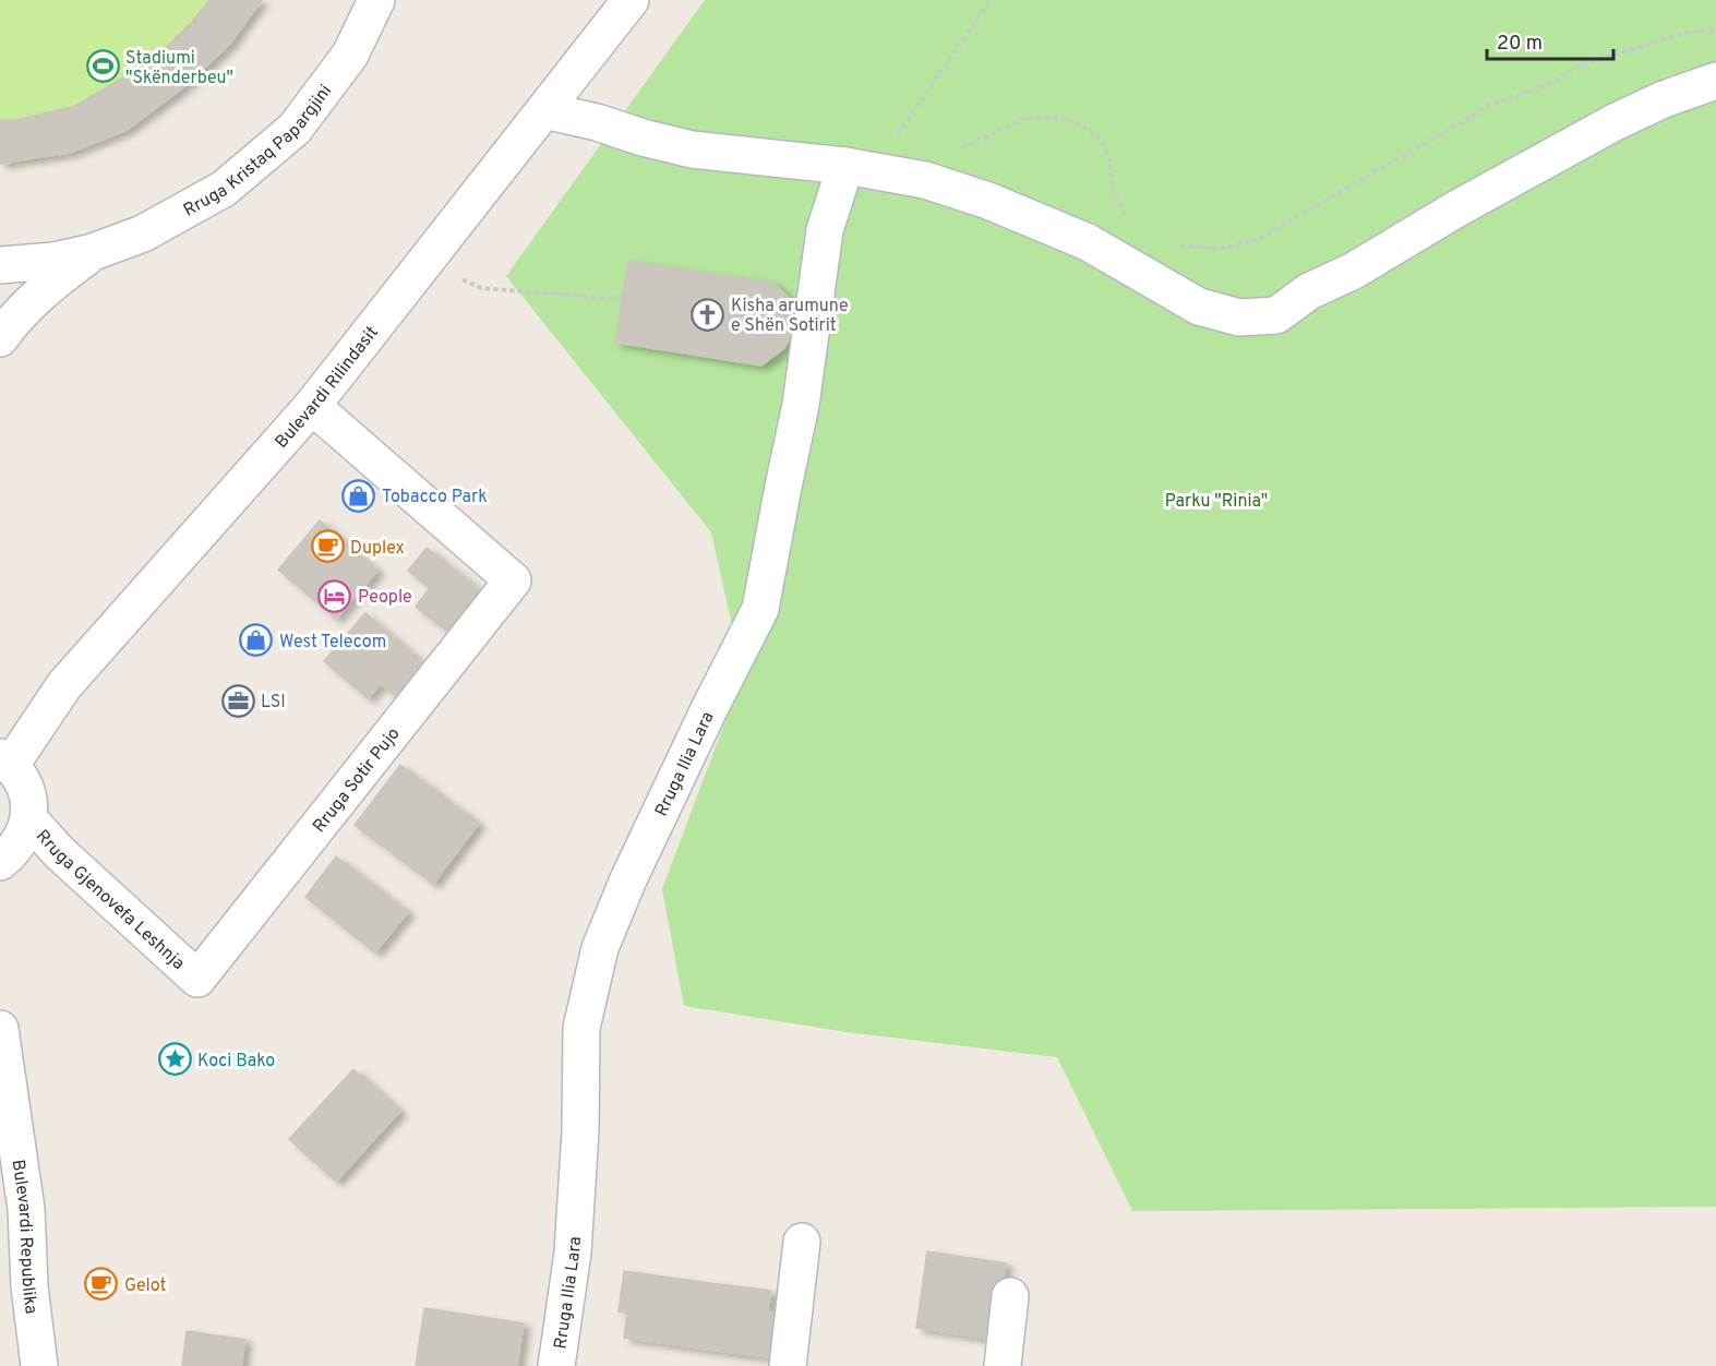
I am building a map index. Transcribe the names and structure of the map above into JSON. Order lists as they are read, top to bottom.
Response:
{
  "streets": {
    "street": [
      "Rruga Kristaq Papargjini",
      "Bulevardi Rilindasit",
      "Rruga Ilia Lara",
      "Rruga Sotir Pujo",
      "Rruga Gjenovefa Leshnja",
      "Bulevardi Republika"
    ]
  },
  "crossings": [
    ["Bulevardi Rilindasit", "Rruga Sotir Pujo"],
    ["Rruga Sotir Pujo", "Rruga Gjenovefa Leshnja"]
  ],
  "parks": ["Parku \"Rinia\""],
  "places": {
    "sports": ["Stadiumi \"Skënderbeu\""],
    "church": ["Kisha arumune e Shën Sotirit"],
    "shop": ["Tobacco Park", "West Telecom"],
    "cafe": ["Duplex", "Gelot"],
    "hotel": ["People"],
    "office": ["LSI"],
    "place": ["Koci Bako"]
  },
  "scale_bar": "20 m"
}
